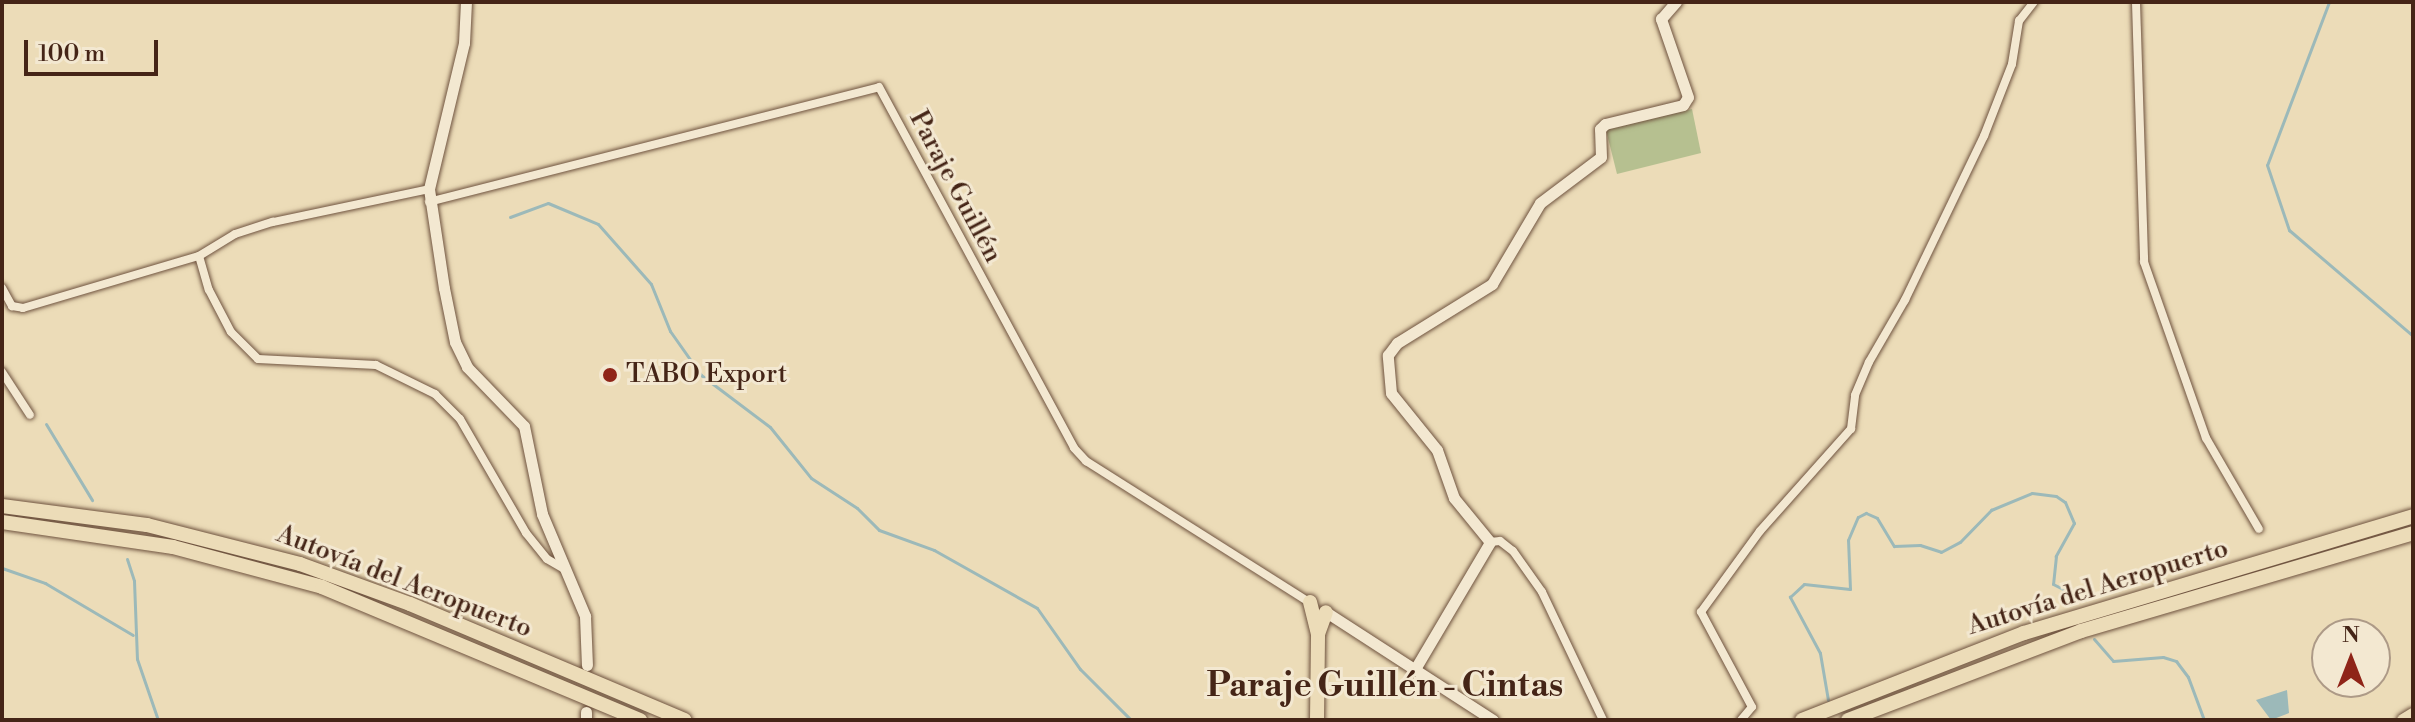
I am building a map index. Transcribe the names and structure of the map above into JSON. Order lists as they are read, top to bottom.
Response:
{
  "streets": {
    "highway": ["Autovía del Aeropuerto"],
    "street": ["Paraje Guillén"]
  },
  "districts": ["Paraje Guillén - Cintas"],
  "places": ["TABO Export"],
  "scale_bar": "100 m",
  "north": "top"
}
